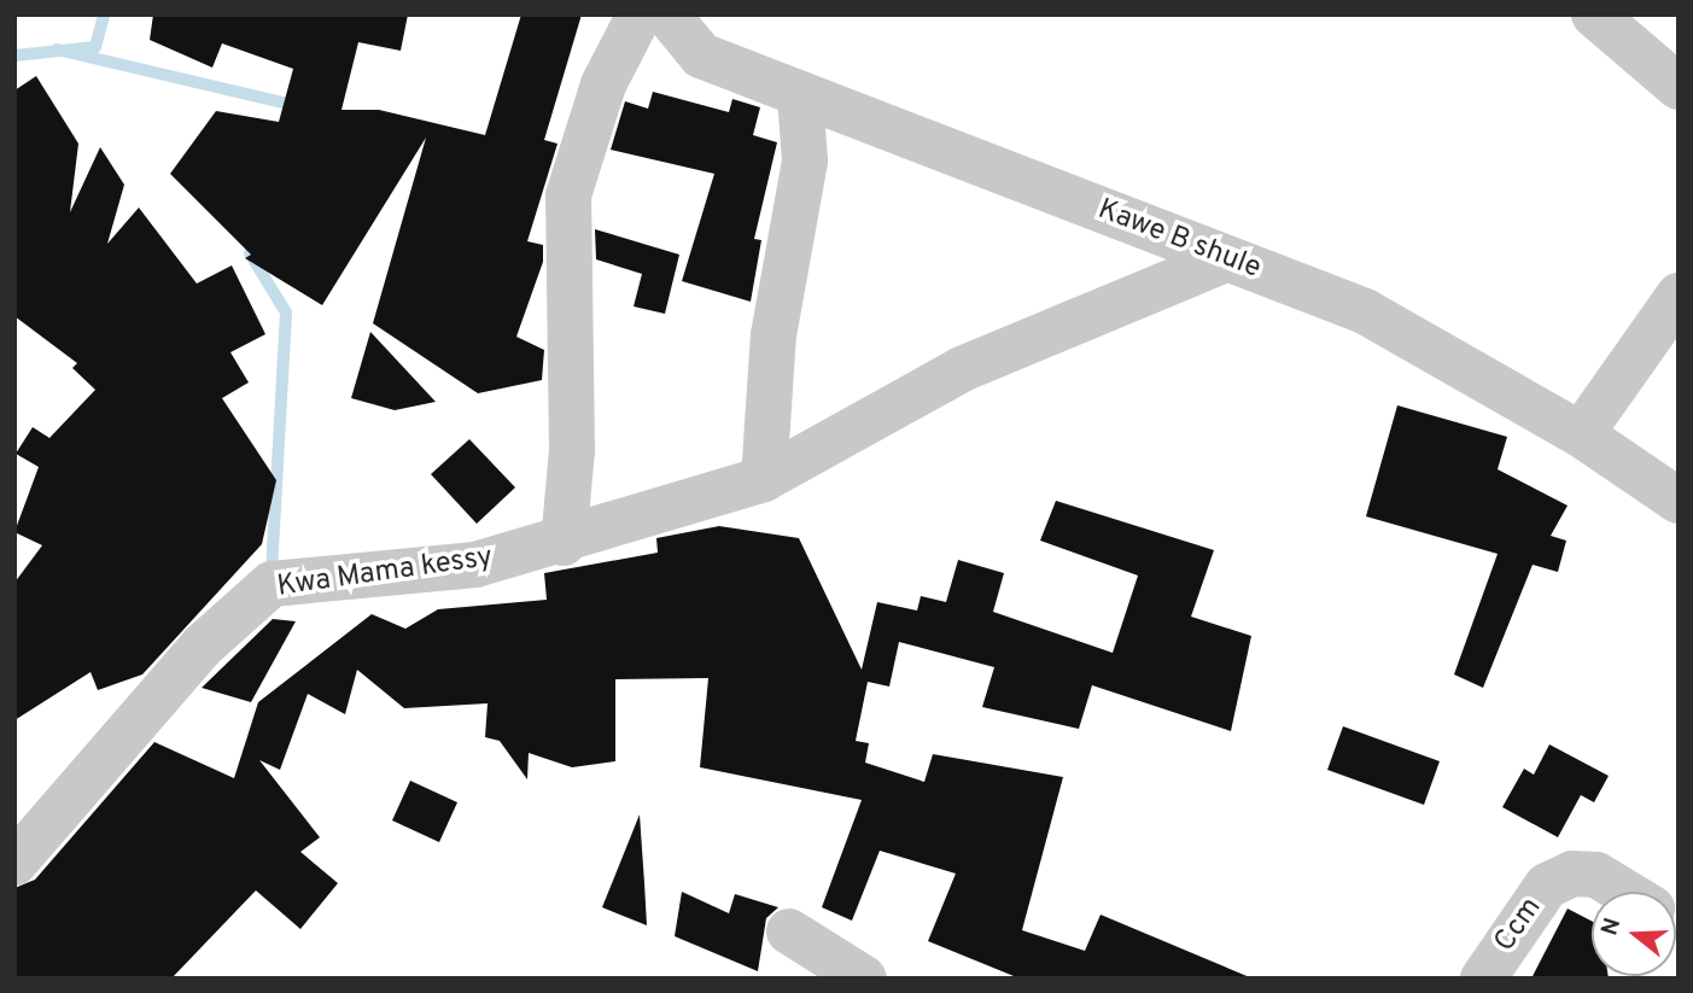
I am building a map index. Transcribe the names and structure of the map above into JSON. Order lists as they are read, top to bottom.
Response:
{
  "streets": {
    "street": ["Kawe B shule", "Kwa Mama kessy", "Ccm"]
  },
  "crossings": [
    ["Kawe B shule", "Kwa Mama kessy"]
  ],
  "north": "left"
}
